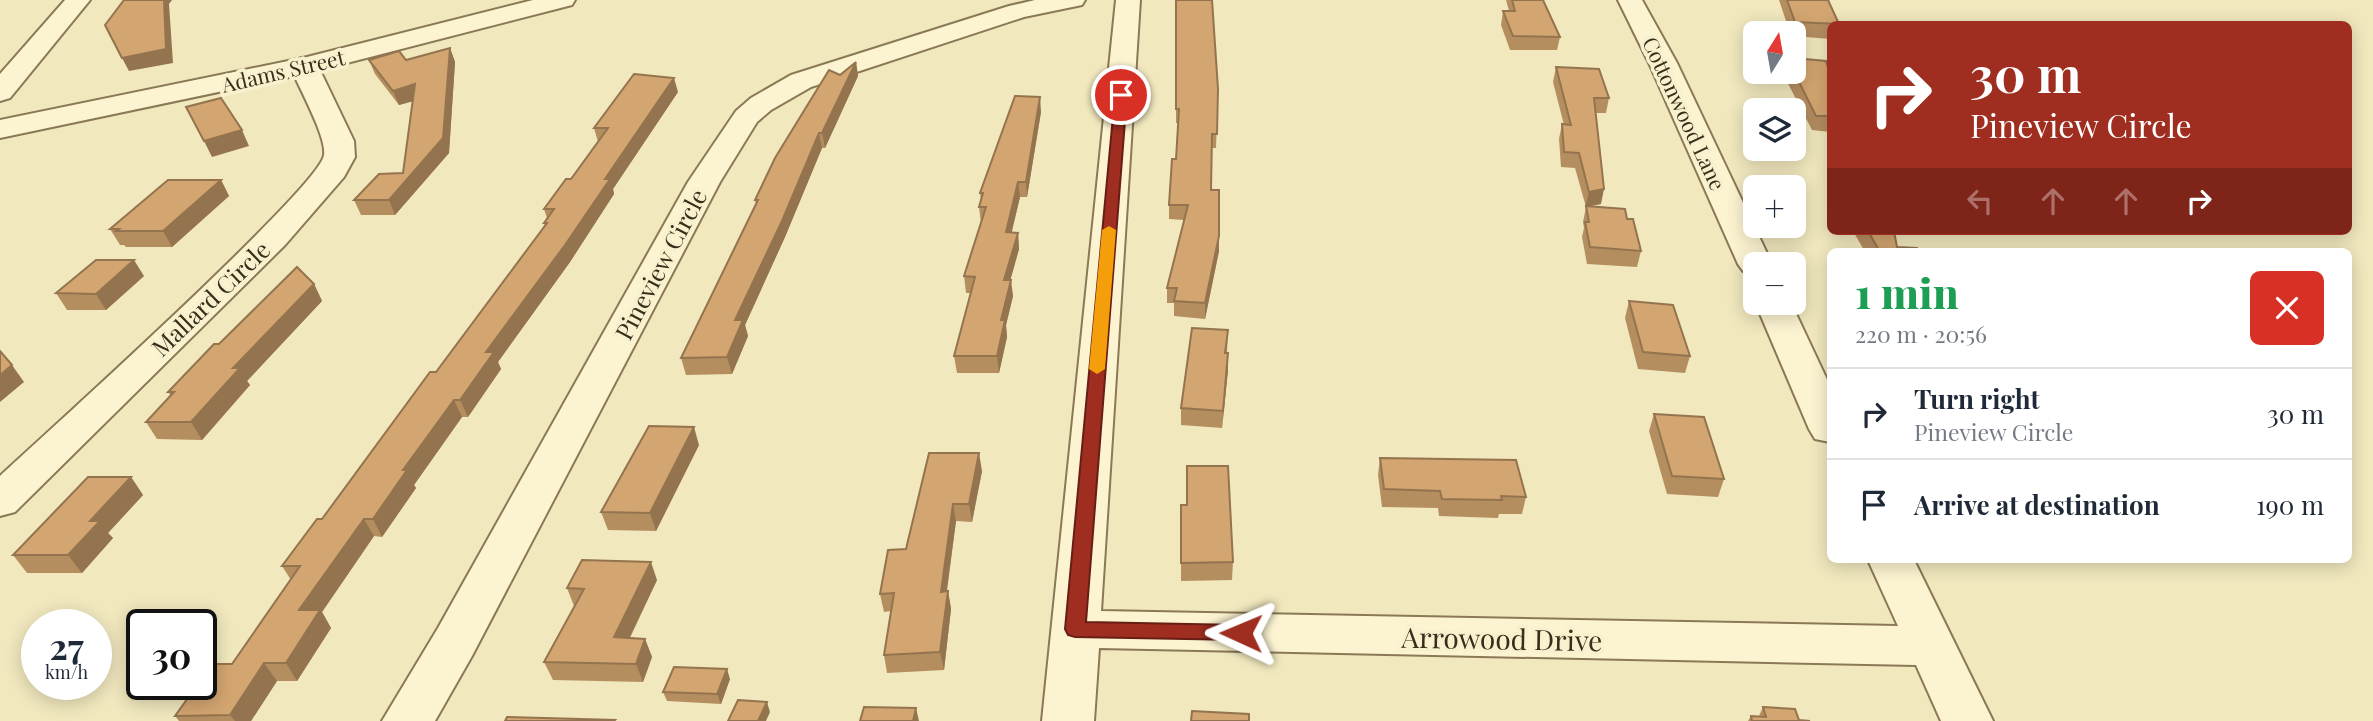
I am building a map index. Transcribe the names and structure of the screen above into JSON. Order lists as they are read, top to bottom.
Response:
{
  "streets": {
    "street": [
      "Adams Street",
      "Cottonwood Lane",
      "Pineview Circle",
      "Mallard Circle",
      "Arrowood Drive"
    ]
  },
  "crossings": [
    ["Adams Street", "Mallard Circle"]
  ],
  "north": "top",
  "page": {
    "map_buttons": ["+", "−"],
    "turn": ["30 m", "Pineview Circle"],
    "heading": ["1 min", "220 m · 20:56"],
    "list": [
      {
        "name": "Turn right",
        "note": "Pineview Circle",
        "value": "30 m"
      },
      {
        "name": "Arrive at destination",
        "value": "190 m"
      }
    ],
    "speed": "27 km/h",
    "limit": "30"
  }
}
